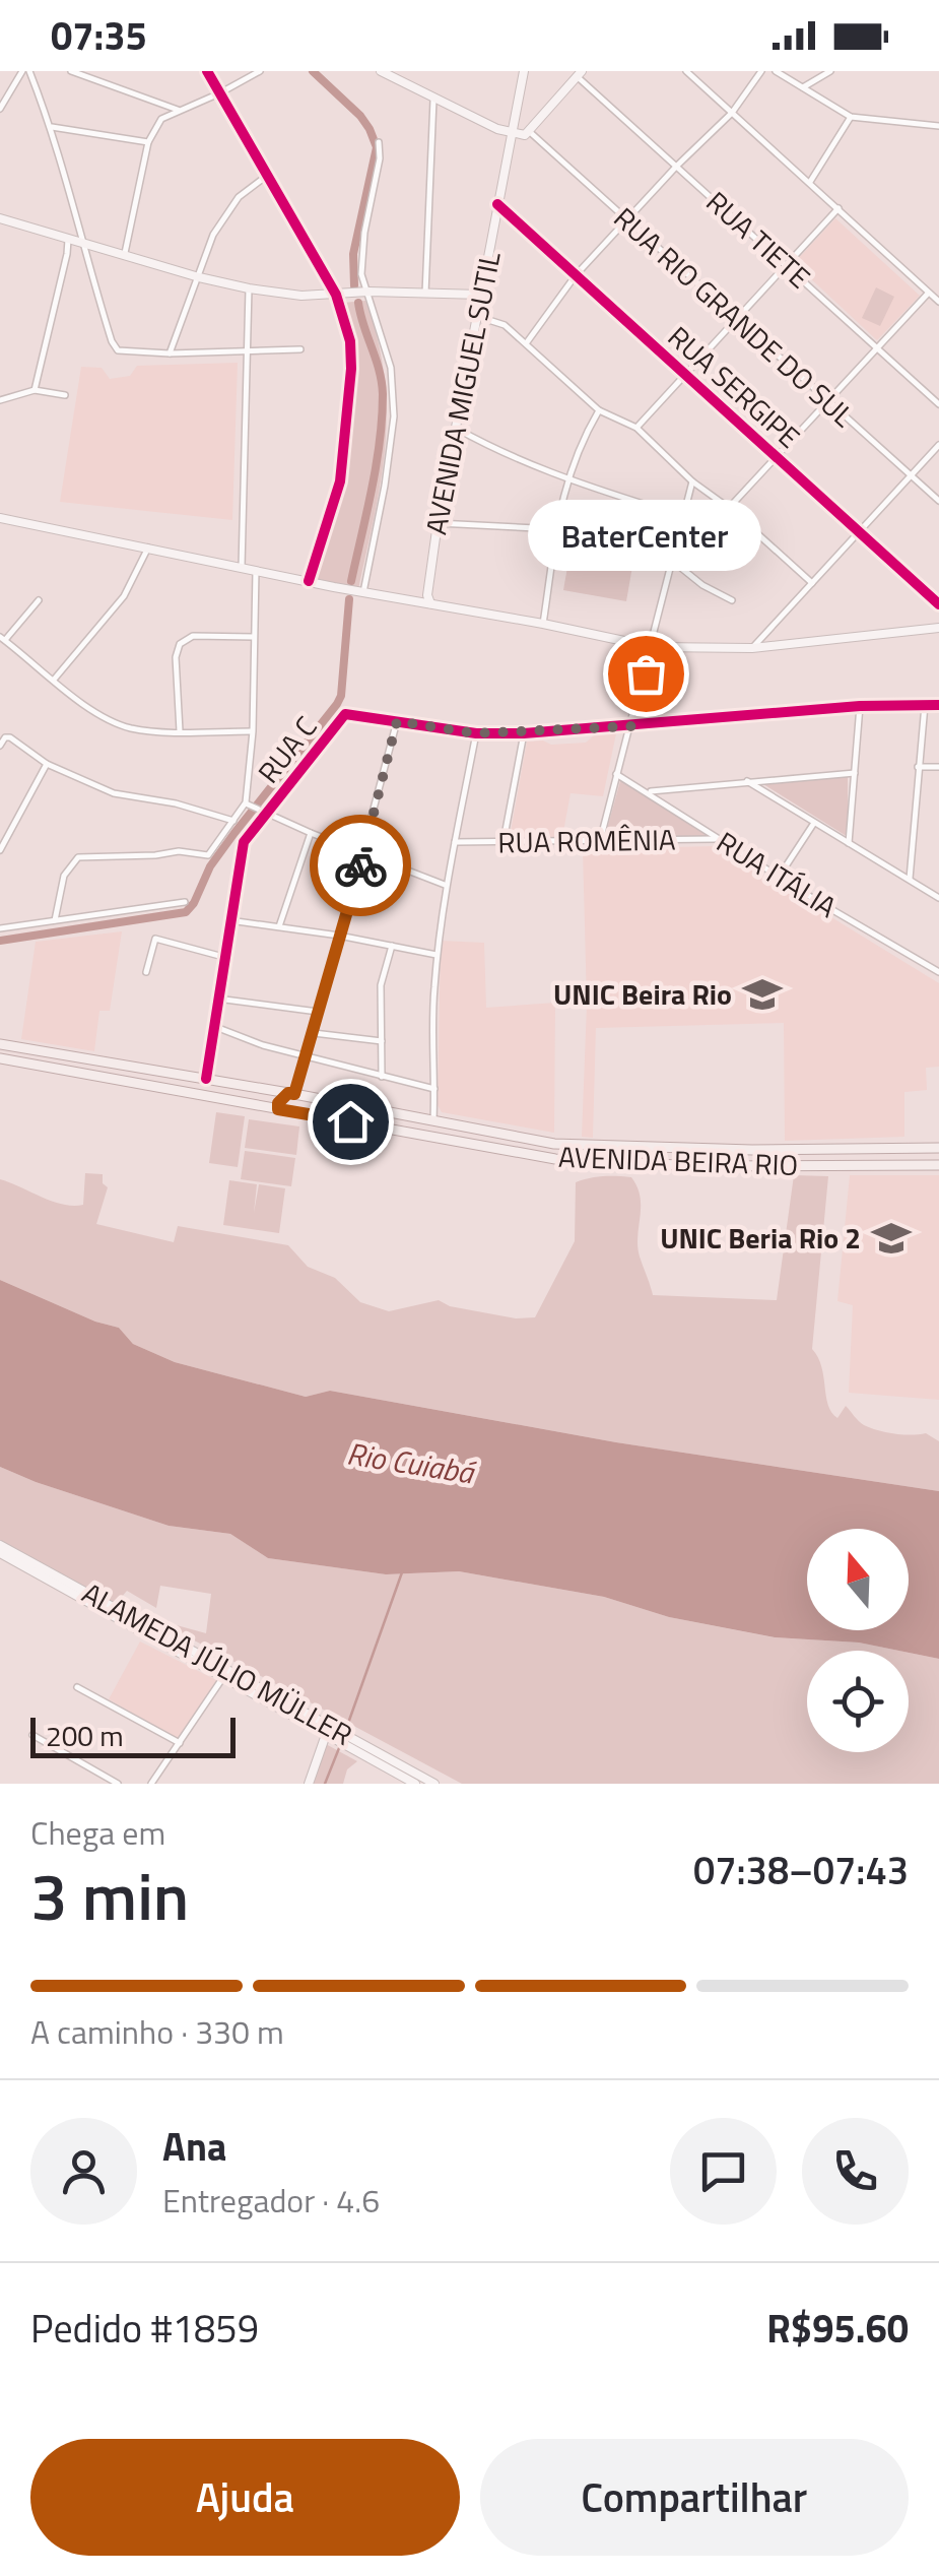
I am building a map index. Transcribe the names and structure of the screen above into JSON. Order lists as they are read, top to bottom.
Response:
{
  "streets": {
    "main road": ["AVENIDA MIGUEL SUTIL", "AVENIDA BEIRA RIO", "ALAMEDA JÚLIO MÜLLER"],
    "street": [
      "RUA TIETE",
      "RUA RIO GRANDE DO SUL",
      "RUA SERGIPE",
      "RUA C",
      "RUA ROMÊNIA",
      "RUA ITÁLIA"
    ]
  },
  "crossings": [
    ["RUA SERGIPE", "AVENIDA MIGUEL SUTIL"],
    ["RUA C", "AVENIDA BEIRA RIO"],
    ["RUA ROMÊNIA", "RUA ITÁLIA"]
  ],
  "water": ["Rio Cuiabá"],
  "places": {
    "other": ["BaterCenter"],
    "school or university": ["UNIC Beira Rio", "UNIC Beria Rio 2"]
  },
  "scale_bar": "200 m",
  "north": "top",
  "page": {
    "status": "07:35",
    "bubble": "BaterCenter",
    "scale": "200 m",
    "heading": ["3 min", "Chega em", "07:38–07:43"],
    "panel": [
      "Ana",
      "Entregador · 4.6",
      "Pedido #1859",
      "R$95.60"
    ],
    "bar": "A caminho · 330 m",
    "buttons": ["Ajuda", "Compartilhar"]
  }
}
